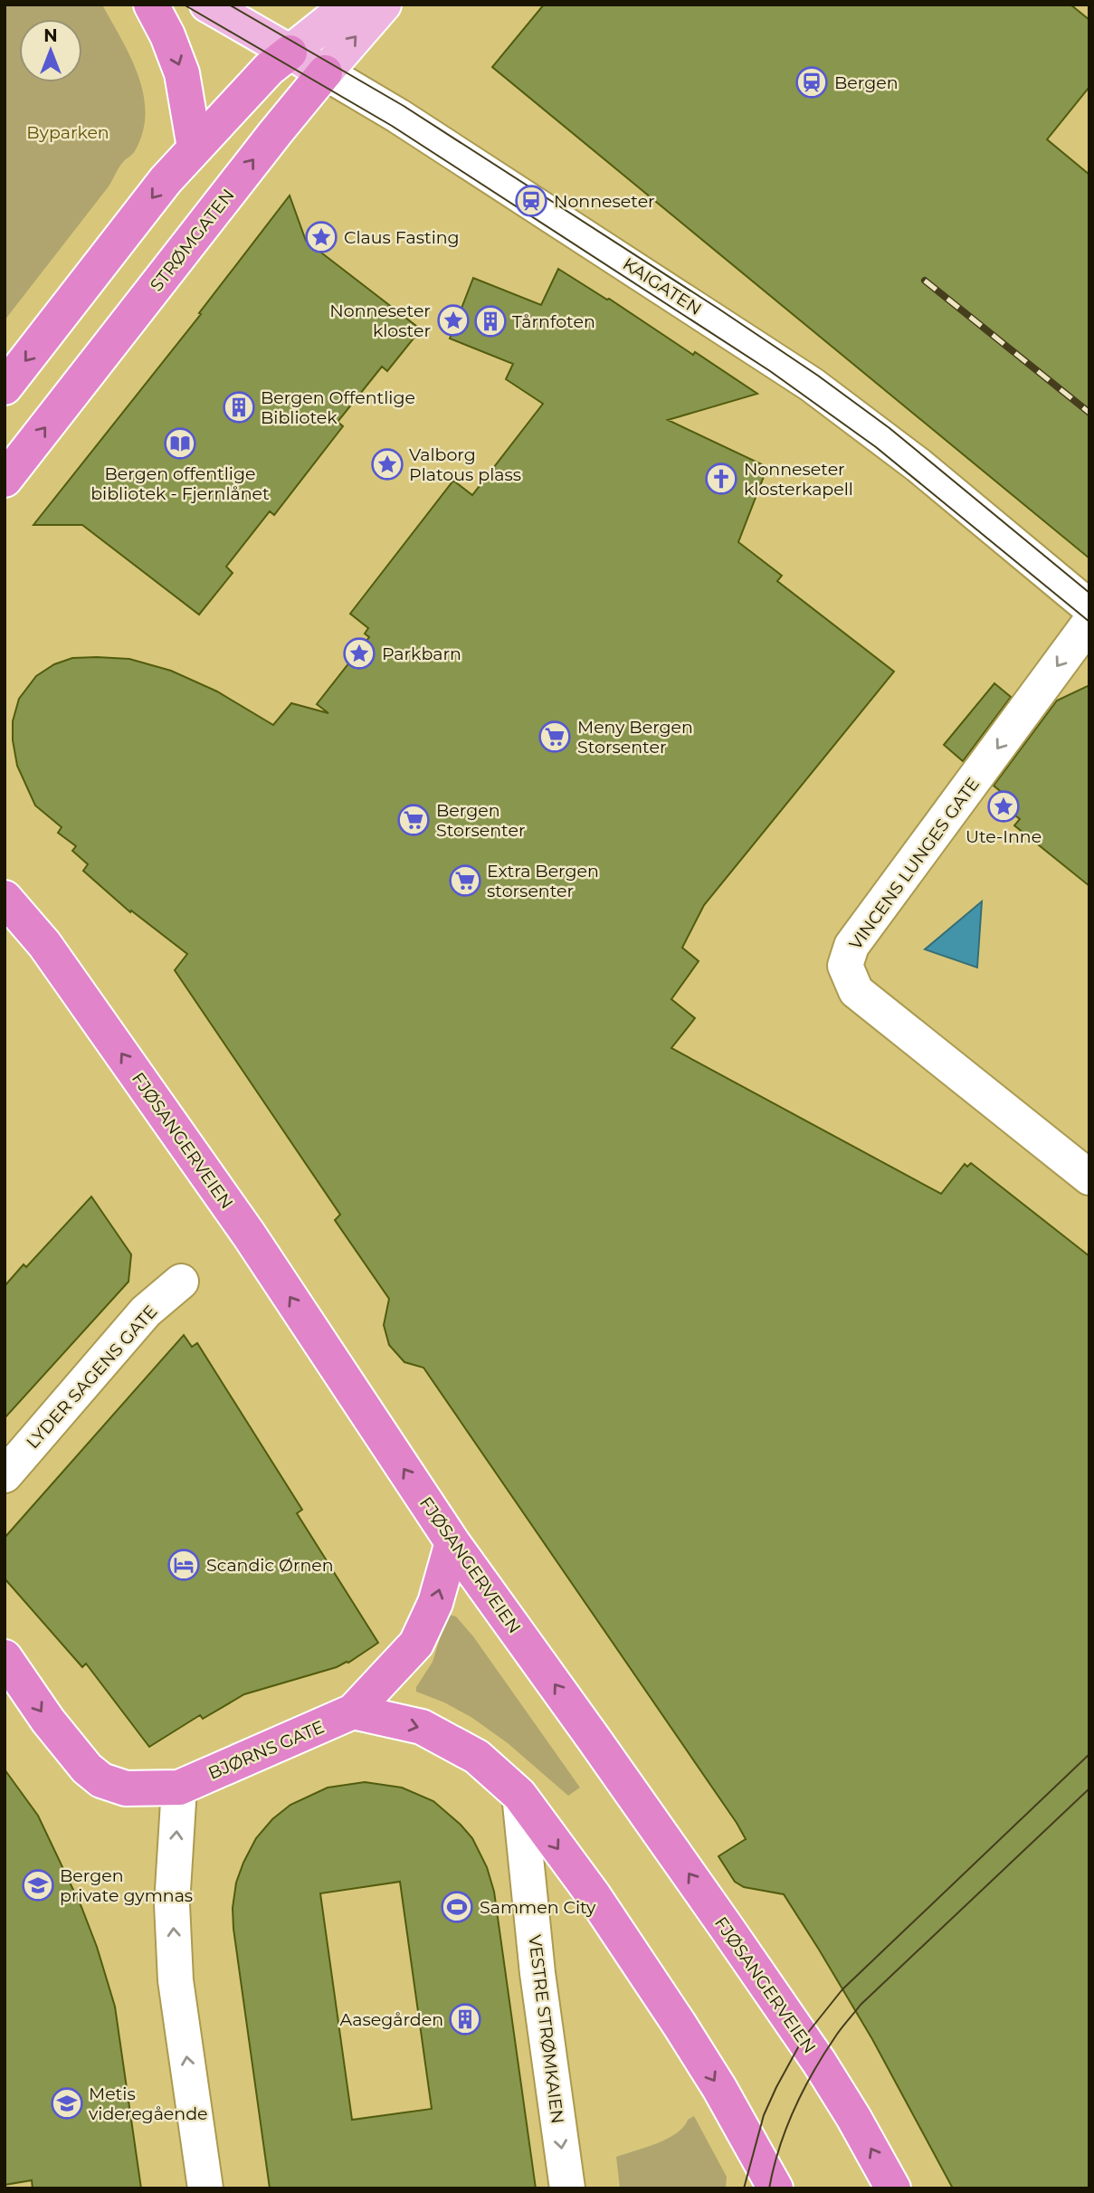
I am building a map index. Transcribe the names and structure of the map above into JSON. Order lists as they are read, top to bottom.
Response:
{
  "streets": {
    "highway": ["STRØMGATEN", "FJØSANGERVEIEN", "BJØRNS GATE"],
    "main road": ["KAIGATEN"],
    "street": ["VINCENS LUNGES GATE", "LYDER SAGENS GATE", "VESTRE STRØMKAIEN"]
  },
  "crossings": [
    ["STRØMGATEN", "KAIGATEN"]
  ],
  "one_way": ["STRØMGATEN", "VESTRE STRØMKAIEN"],
  "parks": ["Byparken"],
  "places": {
    "station": ["Bergen", "Nonneseter"],
    "place": [
      "Claus Fasting",
      "Nonneseter kloster",
      "Valborg Platous plass",
      "Parkbarn",
      "Ute-Inne"
    ],
    "building": ["Tårnfoten", "Bergen Offentlige Bibliotek", "Aasegården"],
    "library": ["Bergen offentlige bibliotek - Fjernlånet"],
    "church": ["Nonneseter klosterkapell"],
    "supermarket": ["Meny Bergen Storsenter", "Bergen Storsenter", "Extra Bergen storsenter"],
    "hotel": ["Scandic Ørnen"],
    "school or university": ["Bergen private gymnas", "Metis videregående"],
    "sports": ["Sammen City"]
  },
  "north": "top"
}
